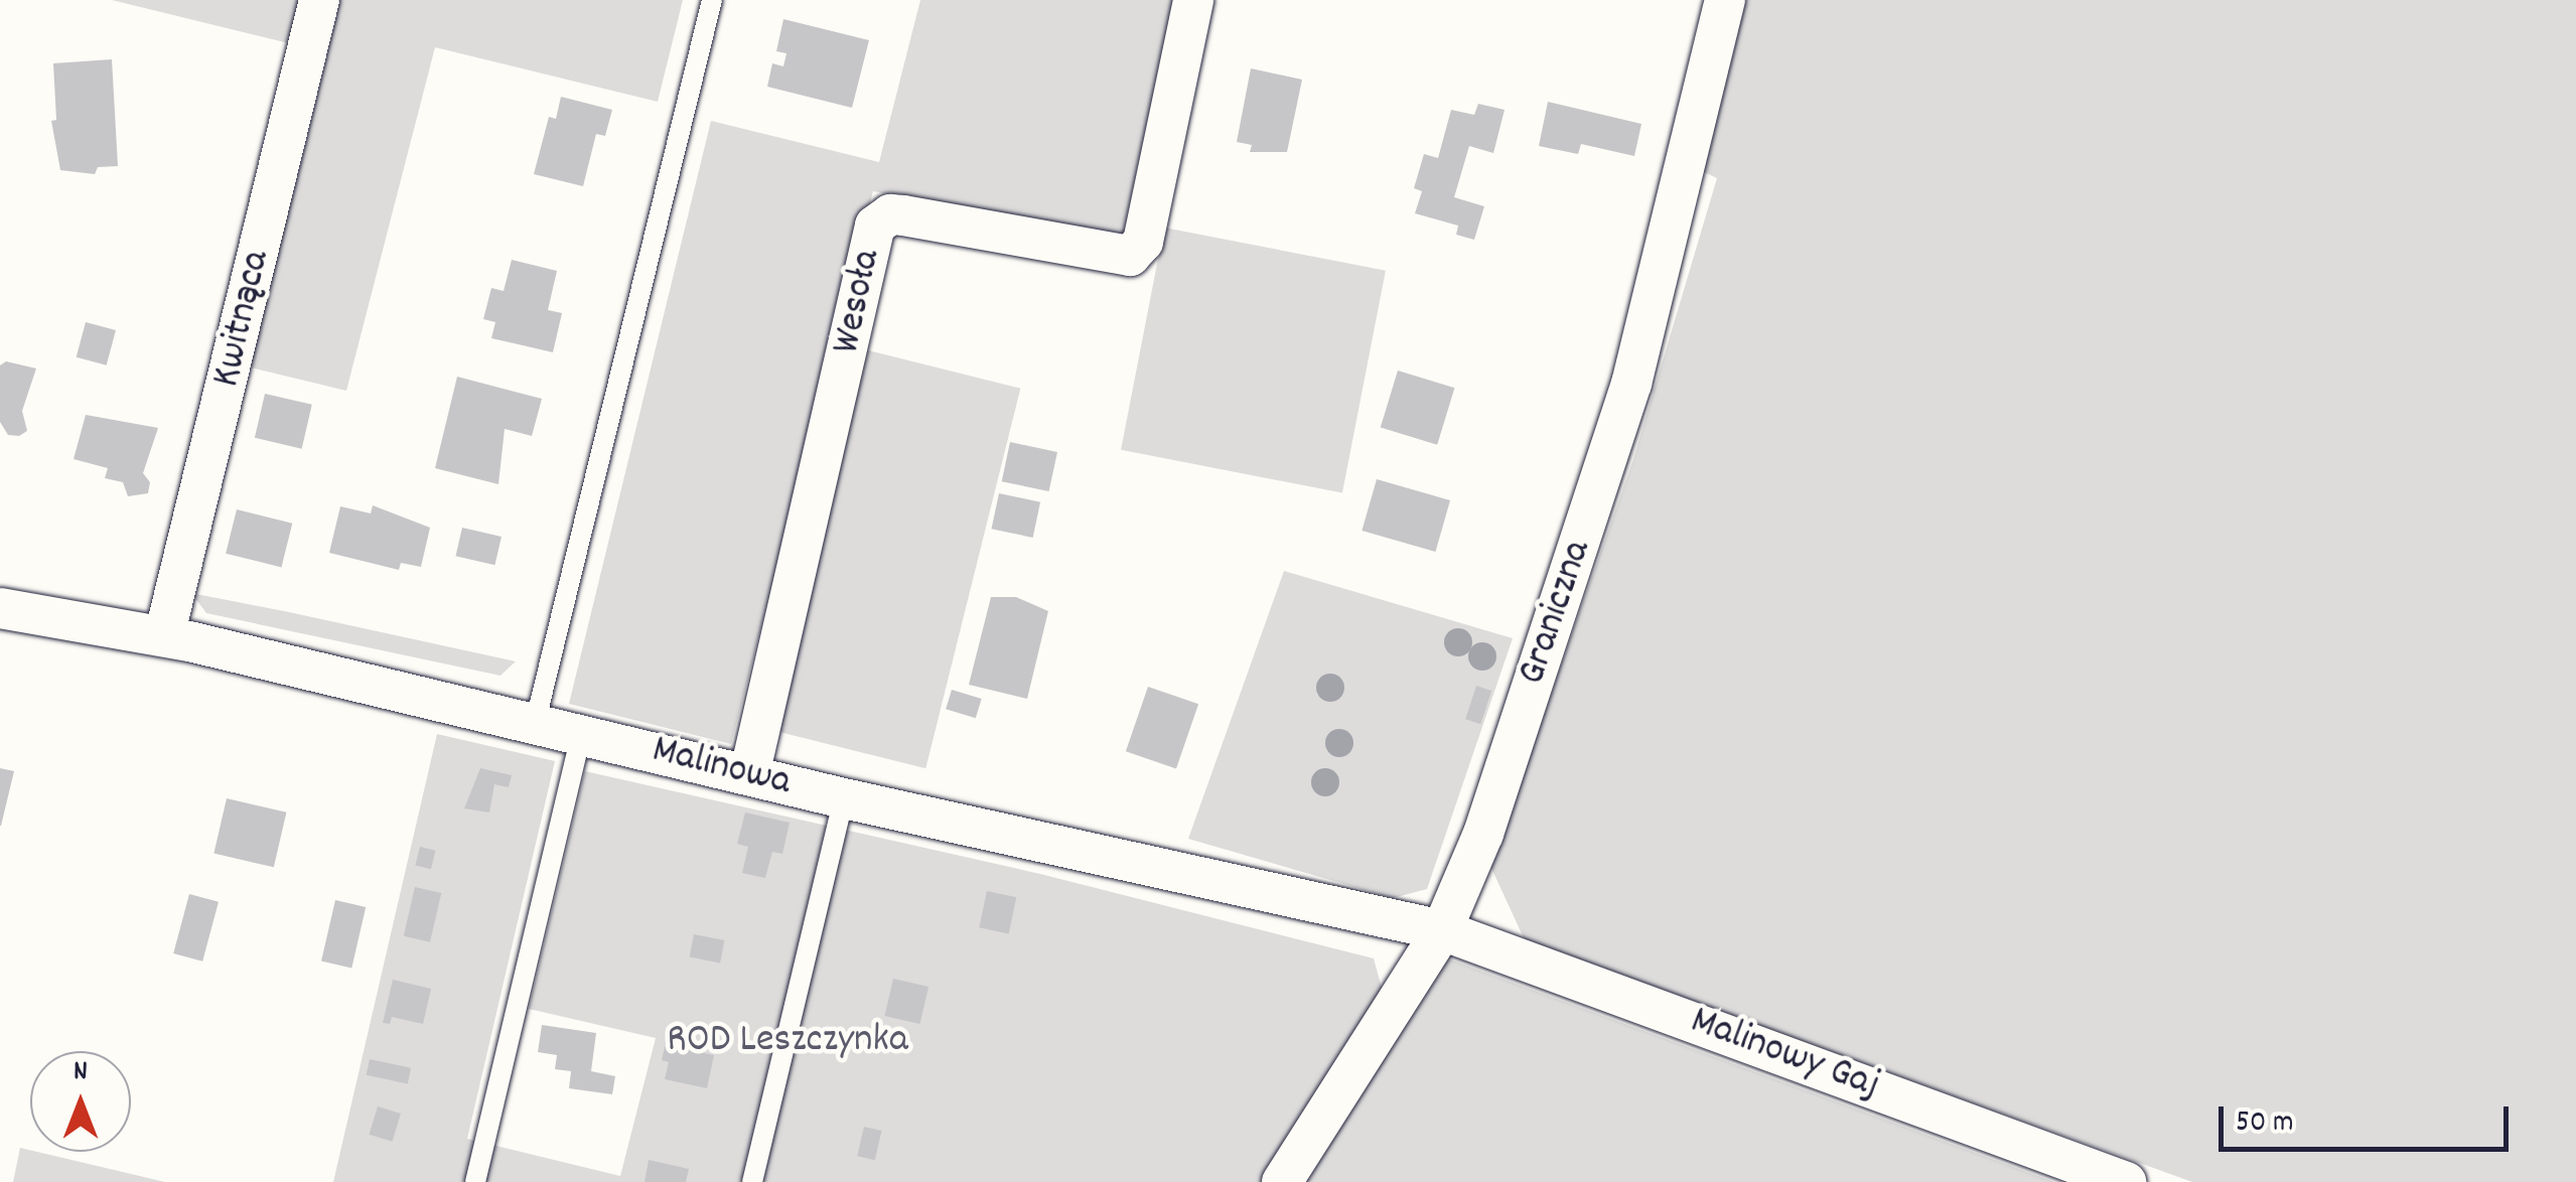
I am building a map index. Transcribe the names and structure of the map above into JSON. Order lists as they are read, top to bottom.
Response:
{
  "streets": {
    "street": [
      "Wesoła",
      "Kwitnąca",
      "Graniczna",
      "Malinowa",
      "Malinowy Gaj"
    ]
  },
  "crossings": [
    ["Wesoła", "Malinowa"],
    ["Kwitnąca", "Malinowa"],
    ["Graniczna", "Malinowa"],
    ["Graniczna", "Malinowy Gaj"],
    ["Malinowa", "Malinowy Gaj"]
  ],
  "parks": ["ROD Leszczynka"],
  "scale_bar": "50 m",
  "north": "top"
}
